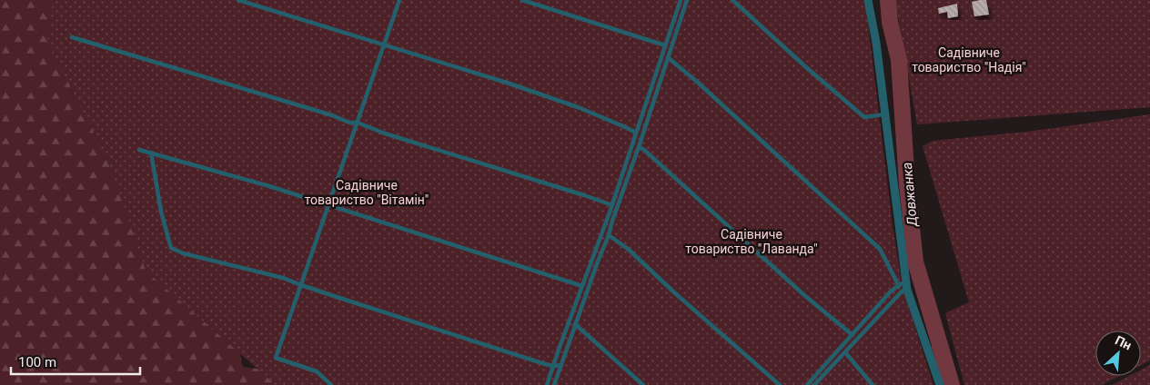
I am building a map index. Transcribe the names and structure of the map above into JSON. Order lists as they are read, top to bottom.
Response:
{
  "water": ["Довжанка"],
  "parks": ["Садівниче товариство \"Надія\"", "Садівниче товариство \"Вітамін\"", "Садівниче товариство \"Лаванда\""],
  "scale_bar": "100 m",
  "north": "top right"
}
